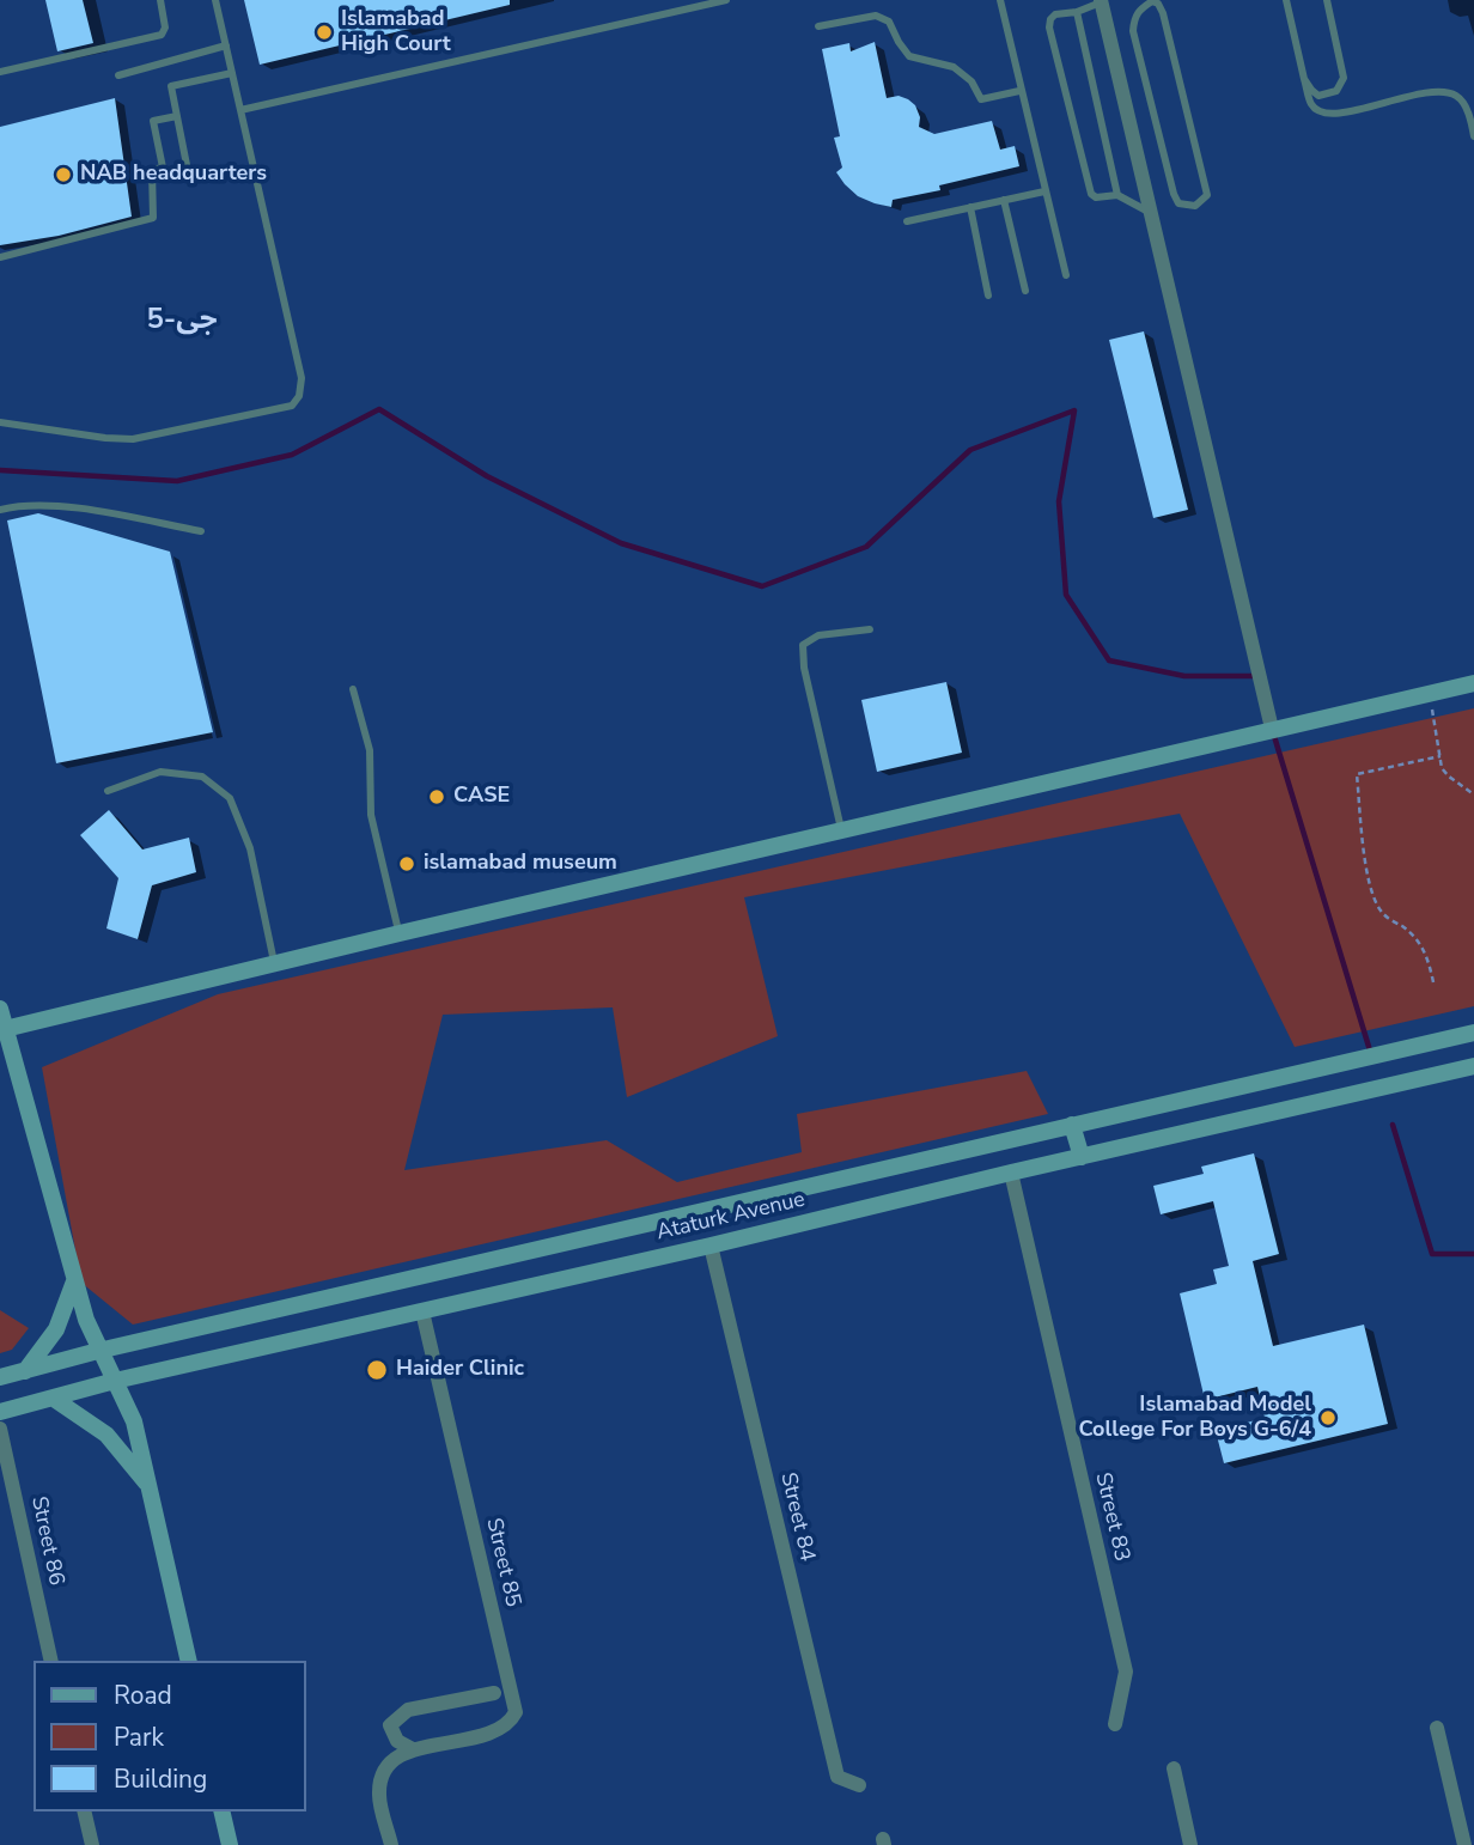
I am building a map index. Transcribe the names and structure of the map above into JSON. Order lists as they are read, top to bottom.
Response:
{
  "streets": {
    "street": [
      "Ataturk Avenue",
      "Street 84",
      "Street 83",
      "Street 86",
      "Street 85"
    ]
  },
  "crossings": [
    ["Ataturk Avenue", "Street 84"],
    ["Ataturk Avenue", "Street 83"],
    ["Ataturk Avenue", "Street 85"]
  ],
  "districts": ["جی-5"],
  "places": [
    "Islamabad High Court",
    "NAB headquarters",
    "CASE",
    "islamabad museum",
    "Haider Clinic",
    "Islamabad Model College For Boys G-6/4"
  ],
  "legend": ["Road", "Park", "Building"]
}
